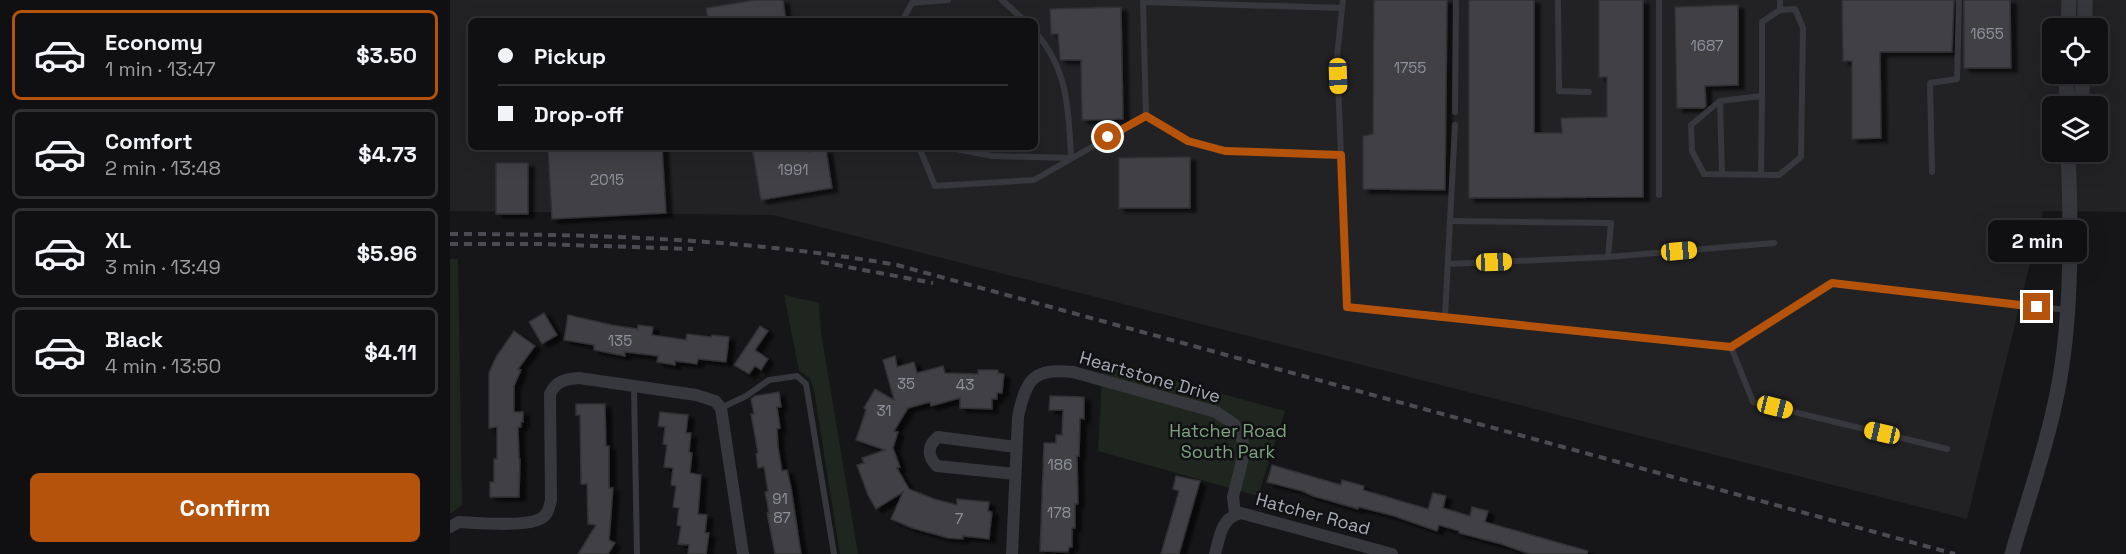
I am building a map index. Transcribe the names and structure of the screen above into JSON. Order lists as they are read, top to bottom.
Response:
{
  "streets": {
    "street": ["Heartstone Drive", "Hatcher Road"]
  },
  "crossings": [
    ["Heartstone Drive", "Hatcher Road"]
  ],
  "parks": ["Hatcher Road South Park"],
  "house_numbers": [
    "1655",
    "1687",
    "1755",
    "1991",
    "2015",
    "135",
    "35",
    "43",
    "31",
    "186",
    "91",
    "178",
    "87",
    "7"
  ],
  "page": {
    "list": [
      {
        "name": "Economy",
        "note": "1 min · 13:47",
        "value": "$3.50"
      },
      {
        "name": "Comfort",
        "note": "2 min · 13:48",
        "value": "$4.73"
      },
      {
        "name": "XL",
        "note": "3 min · 13:49",
        "value": "$5.96"
      },
      {
        "name": "Black",
        "note": "4 min · 13:50",
        "value": "$4.11"
      }
    ],
    "banner": ["Pickup", "Drop-off"],
    "bubble": "2 min",
    "buttons": "Confirm"
  }
}
